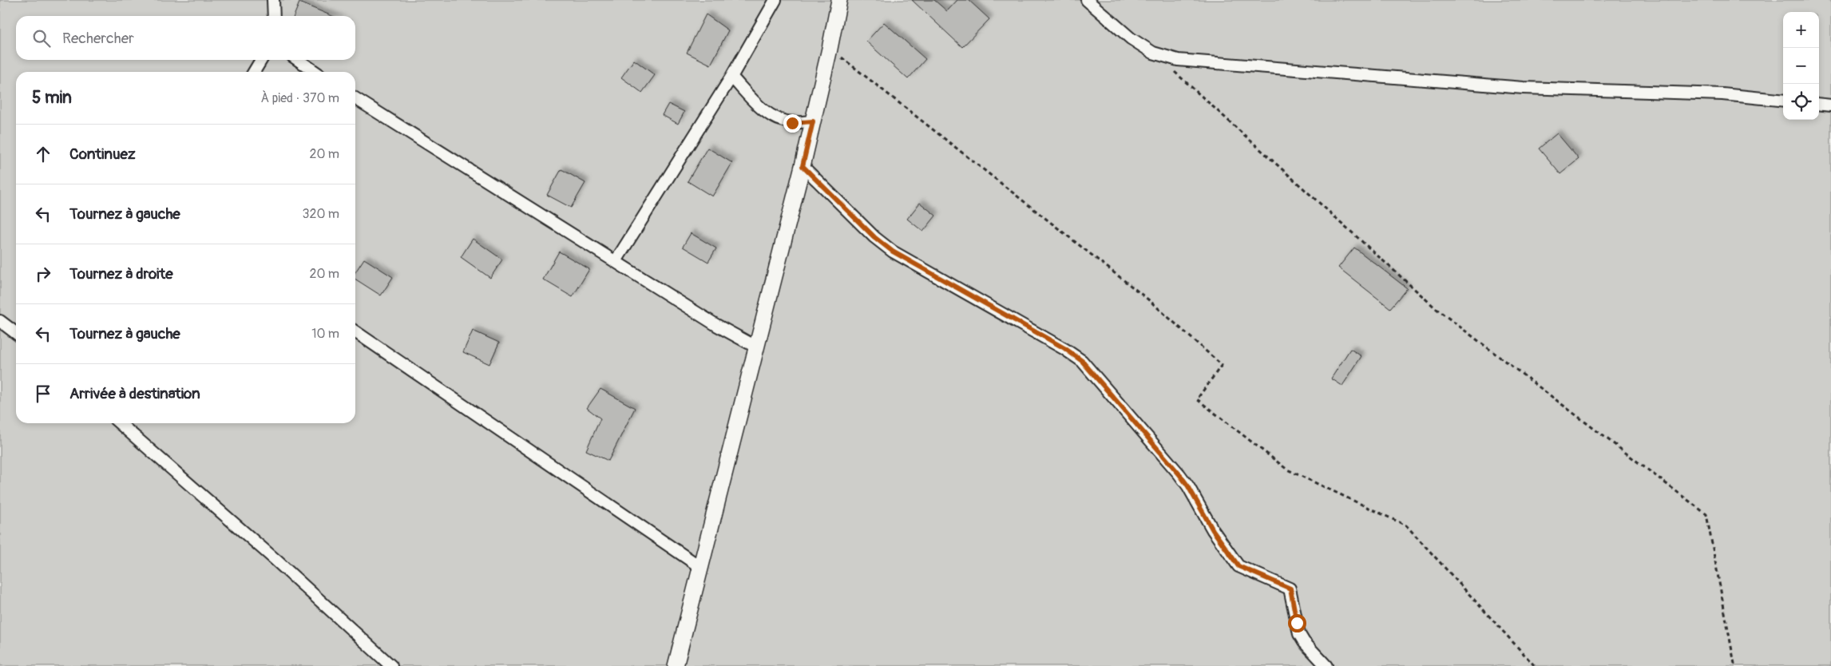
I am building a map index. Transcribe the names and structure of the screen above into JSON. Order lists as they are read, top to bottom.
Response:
{
  "page": {
    "map_buttons": ["+", "−"],
    "search": "Rechercher",
    "heading": ["5 min", "À pied · 370 m"],
    "list": [
      ["Continuez", "20 m"],
      ["Tournez à gauche", "320 m"],
      ["Tournez à droite", "20 m"],
      ["Tournez à gauche", "10 m"],
      "Arrivée à destination"
    ]
  }
}
